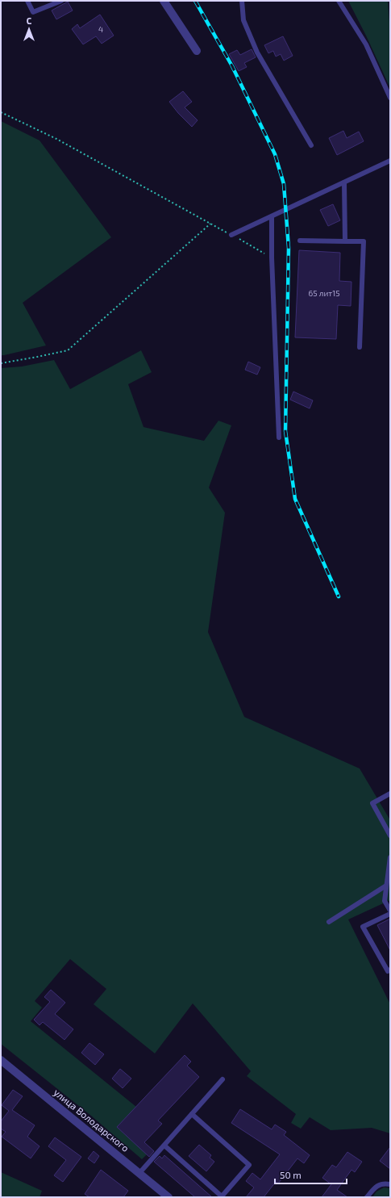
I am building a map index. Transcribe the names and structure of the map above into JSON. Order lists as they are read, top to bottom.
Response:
{
  "streets": {
    "street": ["улица Володарского"]
  },
  "house_numbers": ["4", "65 лит15"],
  "scale_bar": "50 m",
  "north": "top"
}
